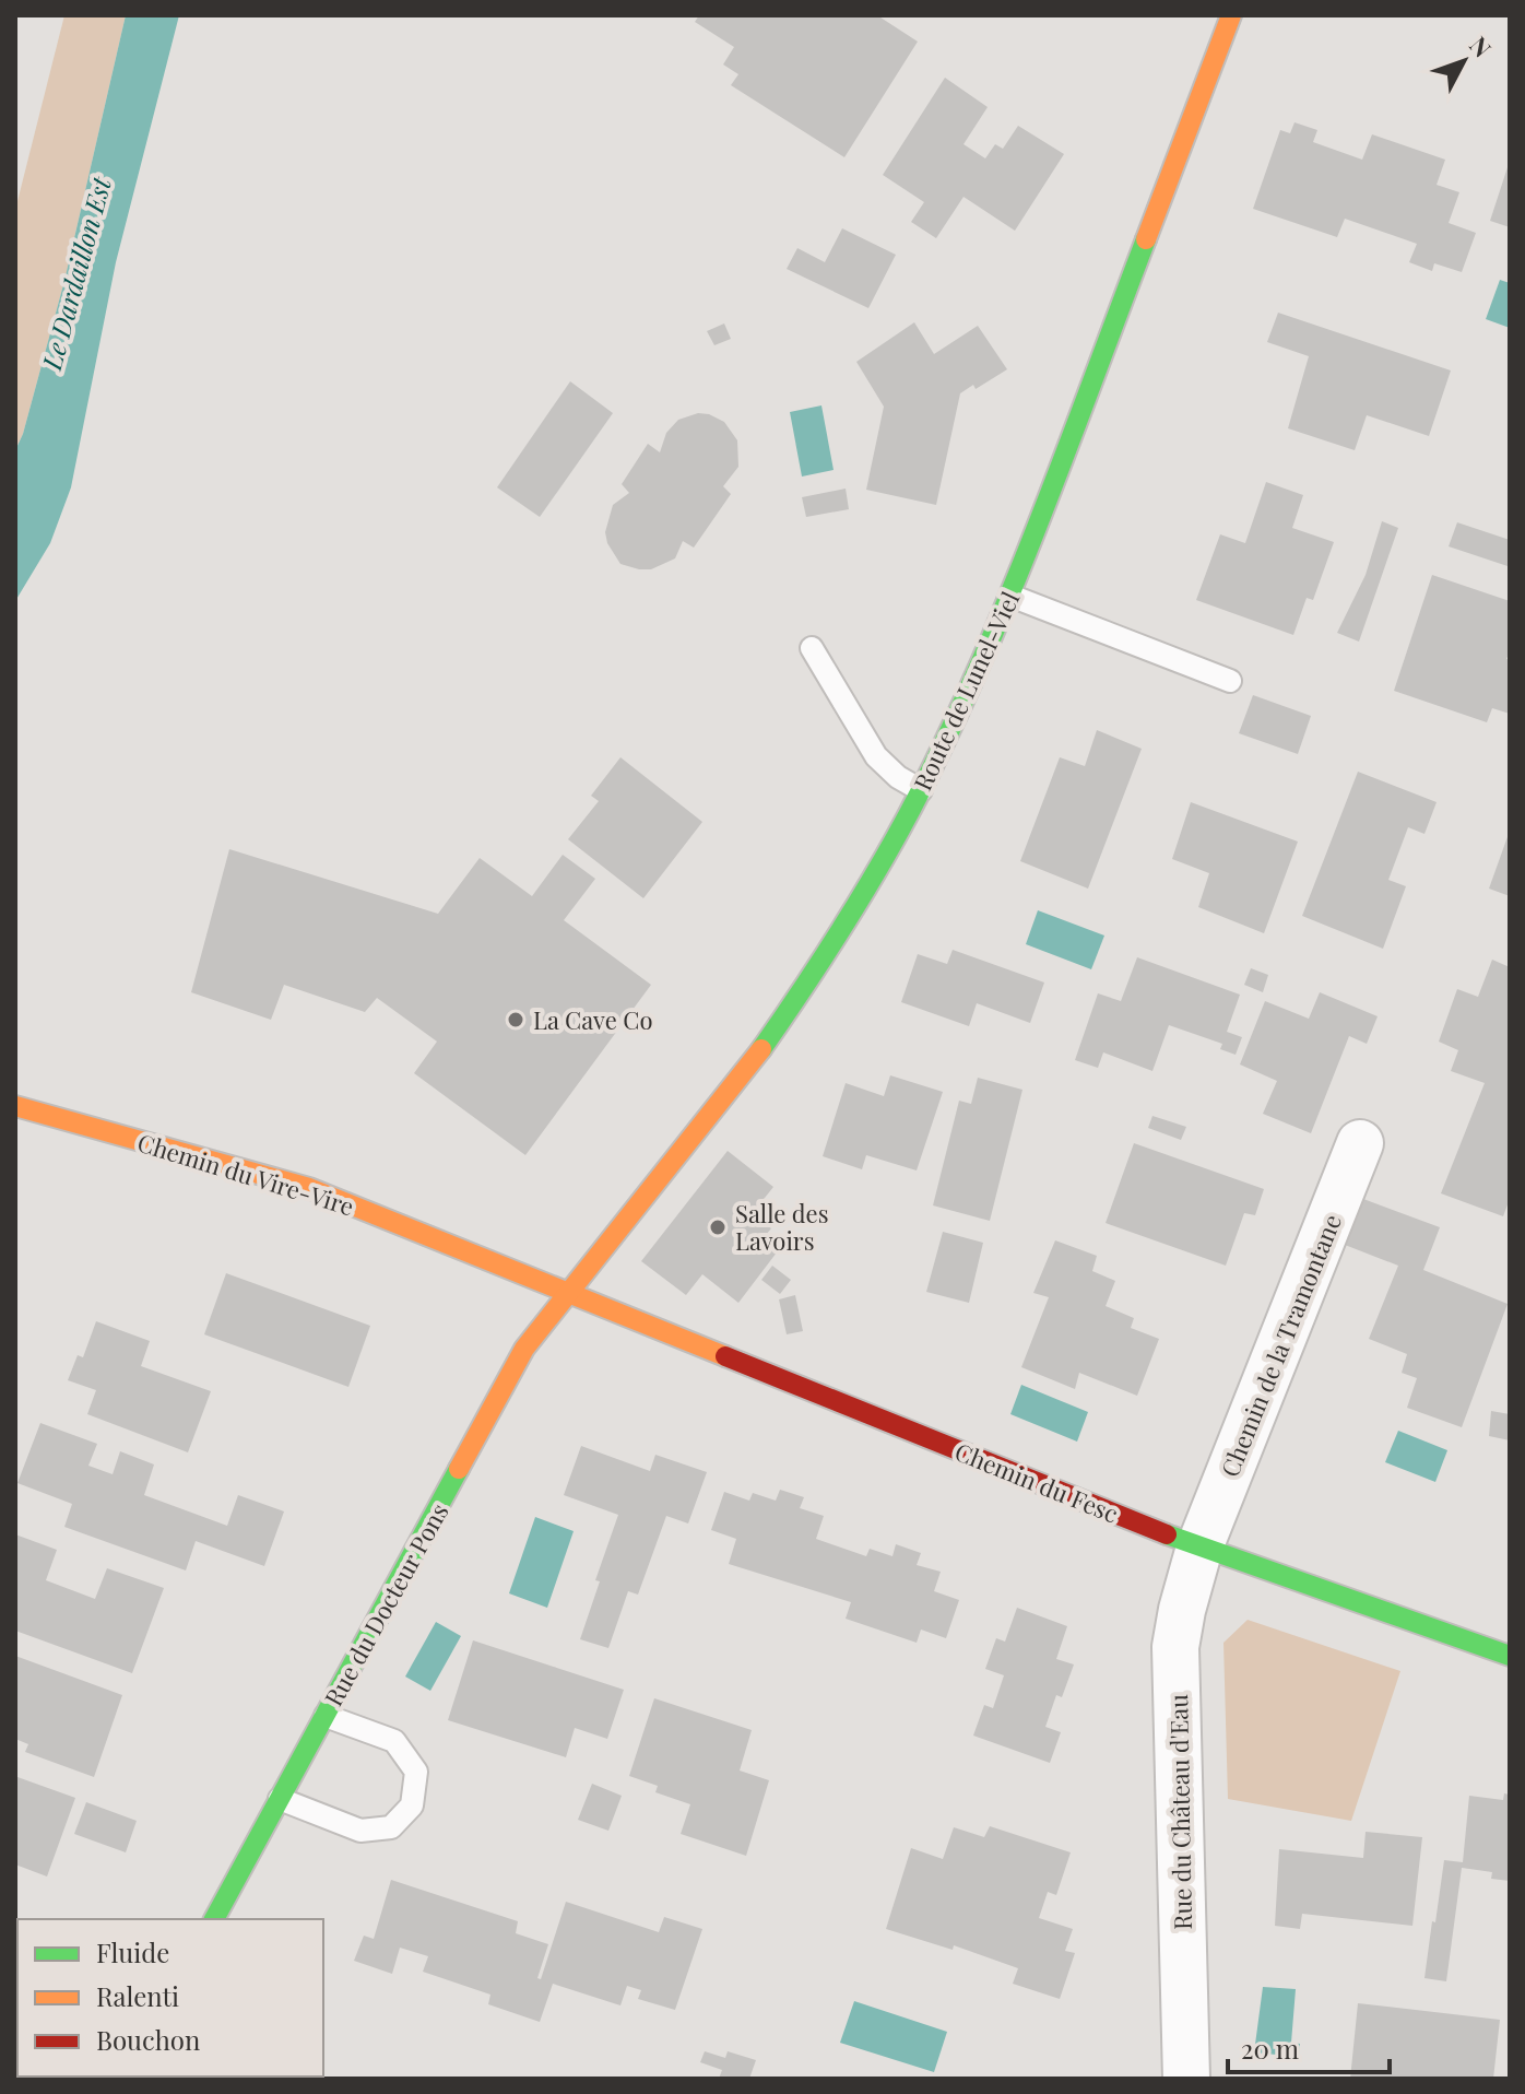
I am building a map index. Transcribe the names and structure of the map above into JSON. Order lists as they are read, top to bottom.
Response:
{
  "streets": {
    "street": [
      "Route de Lunel-Viel",
      "Chemin du Vire-Vire",
      "Chemin de la Tramontane",
      "Chemin du Fesc",
      "Rue du Docteur Pons",
      "Rue du Château d'Eau"
    ]
  },
  "crossings": [
    ["Route de Lunel-Viel", "Chemin du Vire-Vire"],
    ["Route de Lunel-Viel", "Chemin du Fesc"],
    ["Route de Lunel-Viel", "Rue du Docteur Pons"],
    ["Chemin du Vire-Vire", "Chemin du Fesc"],
    ["Chemin du Vire-Vire", "Rue du Docteur Pons"],
    ["Chemin de la Tramontane", "Chemin du Fesc"],
    ["Chemin de la Tramontane", "Rue du Château d'Eau"],
    ["Chemin du Fesc", "Rue du Docteur Pons"],
    ["Chemin du Fesc", "Rue du Château d'Eau"]
  ],
  "water": ["Le Dardaillon Est"],
  "places": ["La Cave Co", "Salle des Lavoirs"],
  "legend": ["Fluide", "Ralenti", "Bouchon"],
  "scale_bar": "20 m",
  "north": "top right"
}
